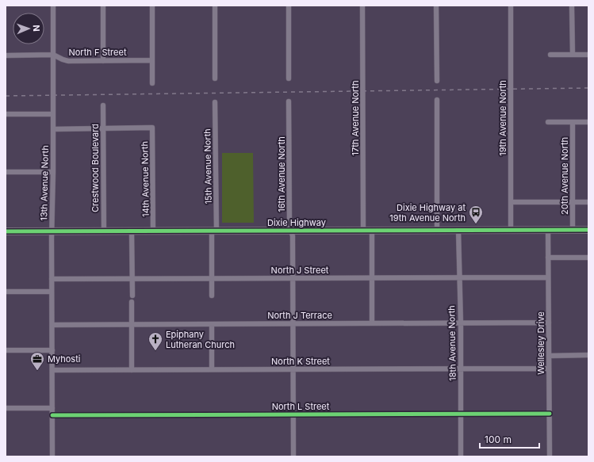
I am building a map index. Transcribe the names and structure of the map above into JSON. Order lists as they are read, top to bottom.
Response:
{
  "streets": {
    "main road": ["Dixie Highway"],
    "street": [
      "North F Street",
      "17th Avenue North",
      "19th Avenue North",
      "15th Avenue North",
      "Crestwood Boulevard",
      "16th Avenue North",
      "20th Avenue North",
      "14th Avenue North",
      "13th Avenue North",
      "North J Street",
      "North J Terrace",
      "18th Avenue North",
      "Wellesley Drive",
      "North K Street",
      "North L Street"
    ]
  },
  "crossings": [
    ["North F Street", "13th Avenue North"],
    ["17th Avenue North", "Dixie Highway"],
    ["19th Avenue North", "Dixie Highway"],
    ["15th Avenue North", "Dixie Highway"],
    ["15th Avenue North", "North J Street"],
    ["Crestwood Boulevard", "14th Avenue North"],
    ["Crestwood Boulevard", "Dixie Highway"],
    ["16th Avenue North", "Dixie Highway"],
    ["16th Avenue North", "North J Street"],
    ["16th Avenue North", "North J Terrace"],
    ["16th Avenue North", "North K Street"],
    ["16th Avenue North", "North L Street"],
    ["20th Avenue North", "Dixie Highway"],
    ["14th Avenue North", "Dixie Highway"],
    ["13th Avenue North", "Dixie Highway"],
    ["13th Avenue North", "North J Street"],
    ["13th Avenue North", "North J Terrace"],
    ["13th Avenue North", "North K Street"],
    ["13th Avenue North", "North L Street"],
    ["Dixie Highway", "18th Avenue North"],
    ["Dixie Highway", "Wellesley Drive"],
    ["North J Street", "18th Avenue North"],
    ["North J Street", "Wellesley Drive"],
    ["North J Terrace", "18th Avenue North"],
    ["North J Terrace", "Wellesley Drive"],
    ["18th Avenue North", "North K Street"],
    ["18th Avenue North", "North L Street"],
    ["Wellesley Drive", "North K Street"],
    ["Wellesley Drive", "North L Street"]
  ],
  "places": {
    "bus stop": ["Dixie Highway at 19th Avenue North"],
    "church": ["Epiphany Lutheran Church"],
    "office": ["Myhosti"]
  },
  "scale_bar": "100 m",
  "north": "right"
}
